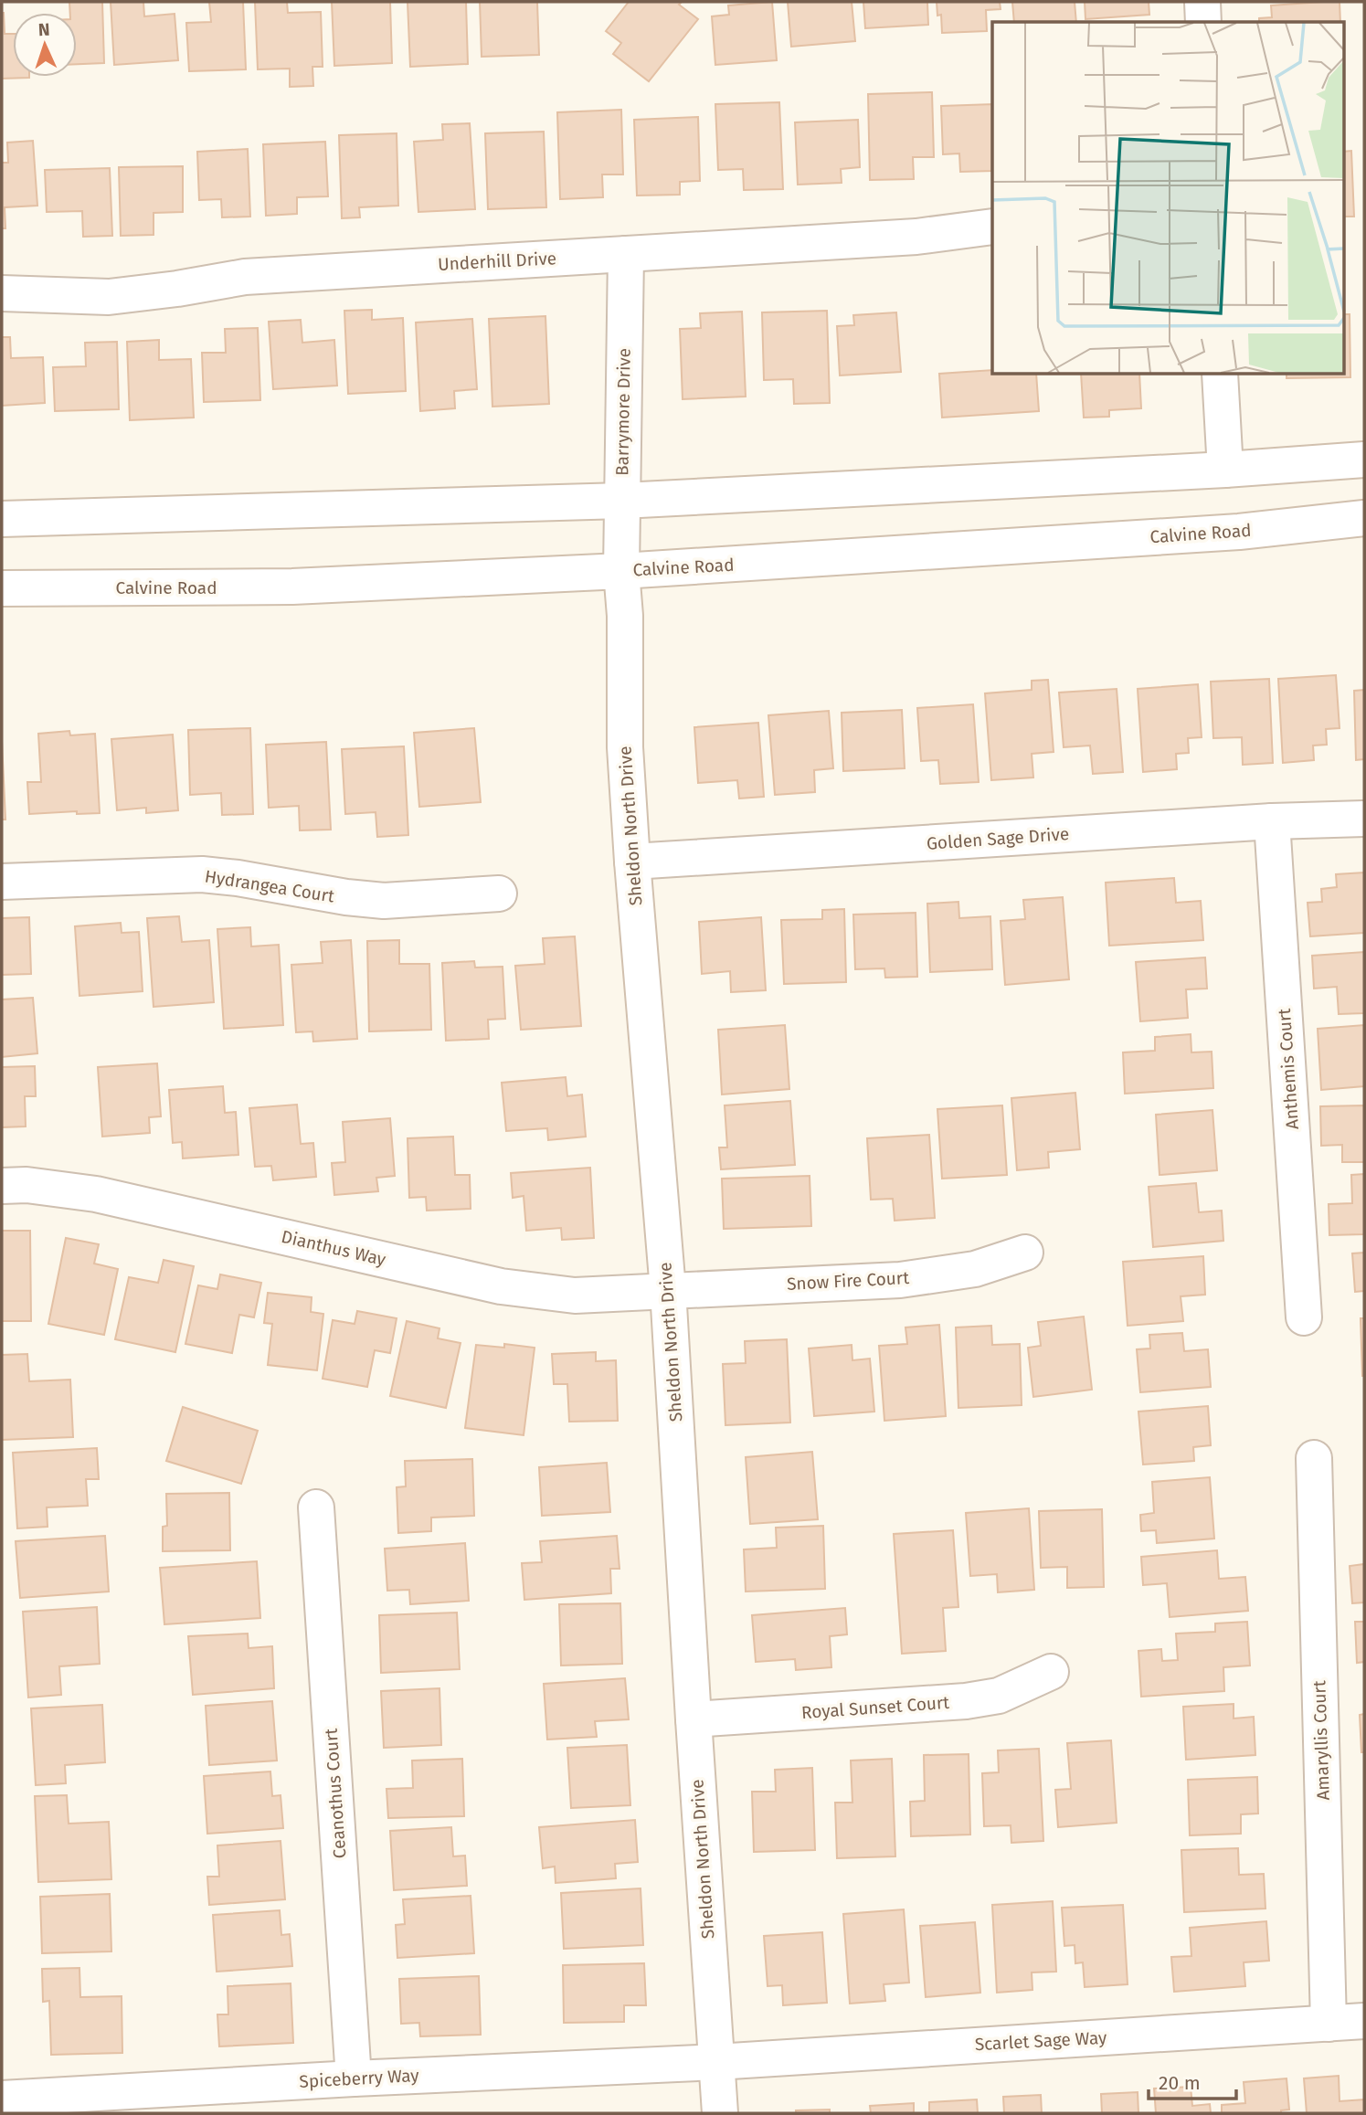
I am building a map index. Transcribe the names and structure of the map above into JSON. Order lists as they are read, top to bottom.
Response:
{
  "streets": {
    "street": [
      "Underhill Drive",
      "Barrymore Drive",
      "Calvine Road",
      "Sheldon North Drive",
      "Golden Sage Drive",
      "Hydrangea Court",
      "Anthemis Court",
      "Dianthus Way",
      "Snow Fire Court",
      "Royal Sunset Court",
      "Amaryllis Court",
      "Ceanothus Court",
      "Scarlet Sage Way",
      "Spiceberry Way"
    ]
  },
  "crossings": [
    ["Underhill Drive", "Barrymore Drive"],
    ["Barrymore Drive", "Calvine Road"],
    ["Barrymore Drive", "Sheldon North Drive"],
    ["Calvine Road", "Sheldon North Drive"],
    ["Sheldon North Drive", "Golden Sage Drive"],
    ["Sheldon North Drive", "Dianthus Way"],
    ["Sheldon North Drive", "Snow Fire Court"],
    ["Sheldon North Drive", "Royal Sunset Court"],
    ["Sheldon North Drive", "Scarlet Sage Way"],
    ["Sheldon North Drive", "Spiceberry Way"],
    ["Golden Sage Drive", "Anthemis Court"],
    ["Dianthus Way", "Snow Fire Court"],
    ["Amaryllis Court", "Scarlet Sage Way"],
    ["Ceanothus Court", "Spiceberry Way"],
    ["Scarlet Sage Way", "Spiceberry Way"]
  ],
  "scale_bar": "20 m",
  "north": "top"
}
